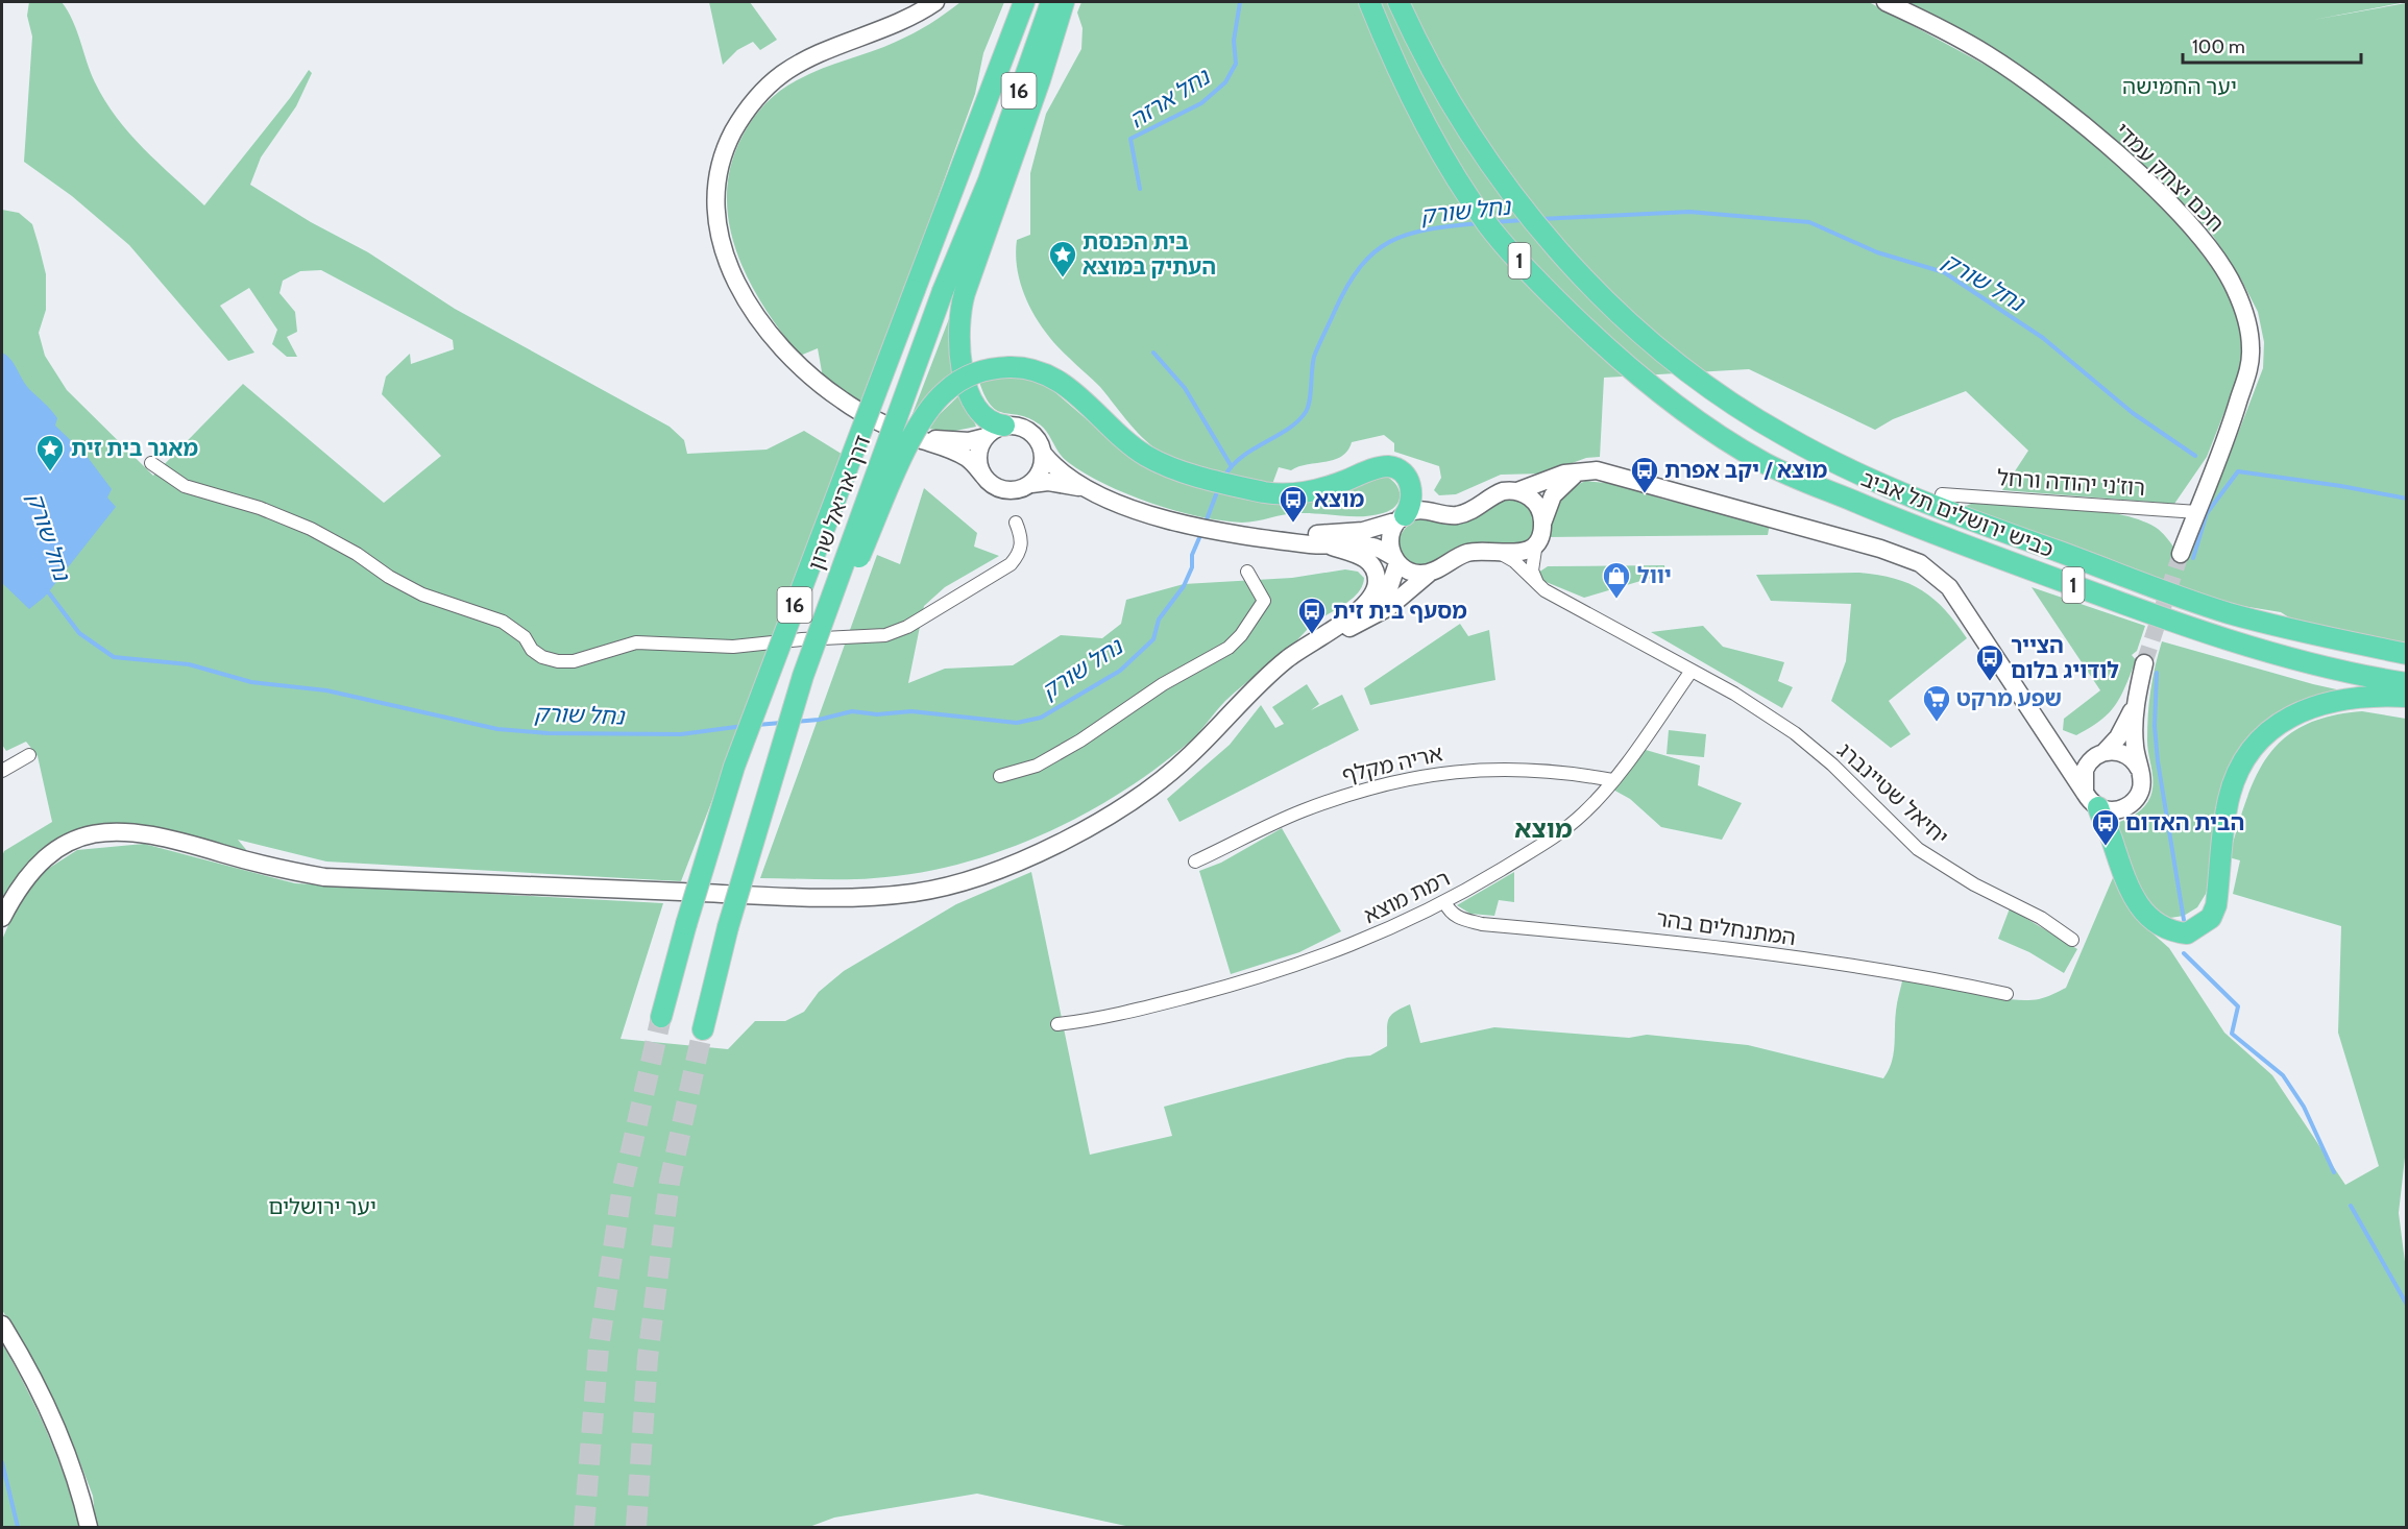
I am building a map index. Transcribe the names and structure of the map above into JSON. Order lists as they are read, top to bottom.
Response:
{
  "streets": {
    "highway": [
      "16",
      "1",
      "דרך אריאל שרון",
      "כביש ירושלים תל אביב"
    ],
    "main road": ["חכם יצחק עמדי"],
    "street": [
      "רוז'ני יהודה ורחל",
      "אריה מקלף",
      "יחיאל שטיינברג",
      "רמת מוצא",
      "המתנחלים בהר"
    ]
  },
  "crossings": [
    ["חכם יצחק עמדי", "רוז'ני יהודה ורחל"],
    ["אריה מקלף", "רמת מוצא"],
    ["יחיאל שטיינברג", "רמת מוצא"],
    ["רמת מוצא", "המתנחלים בהר"]
  ],
  "districts": ["מוצא"],
  "water": ["נחל ארזה", "נחל שורק"],
  "parks": ["יער החמישה", "יער ירושלים"],
  "places": {
    "place": ["בית הכנסת העתיק במוצא", "מאגר בית זית"],
    "bus stop": [
      "מוצא / יקב אפרת",
      "מוצא",
      "מסעף בית זית",
      "הצייר לודויג בלום",
      "הבית האדום"
    ],
    "shop": ["יוול"],
    "supermarket": ["שפע מרקט"]
  },
  "scale_bar": "100 m"
}
